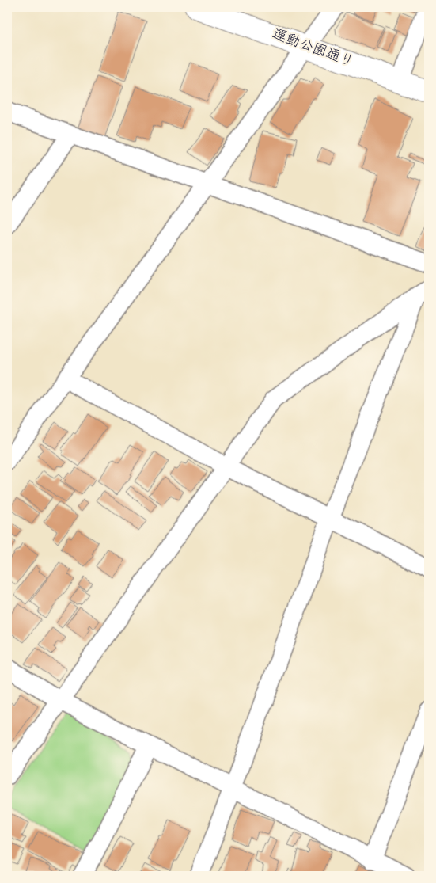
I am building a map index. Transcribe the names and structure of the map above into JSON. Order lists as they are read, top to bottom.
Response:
{
  "streets": {
    "street": ["運動公園通り"]
  }
}
